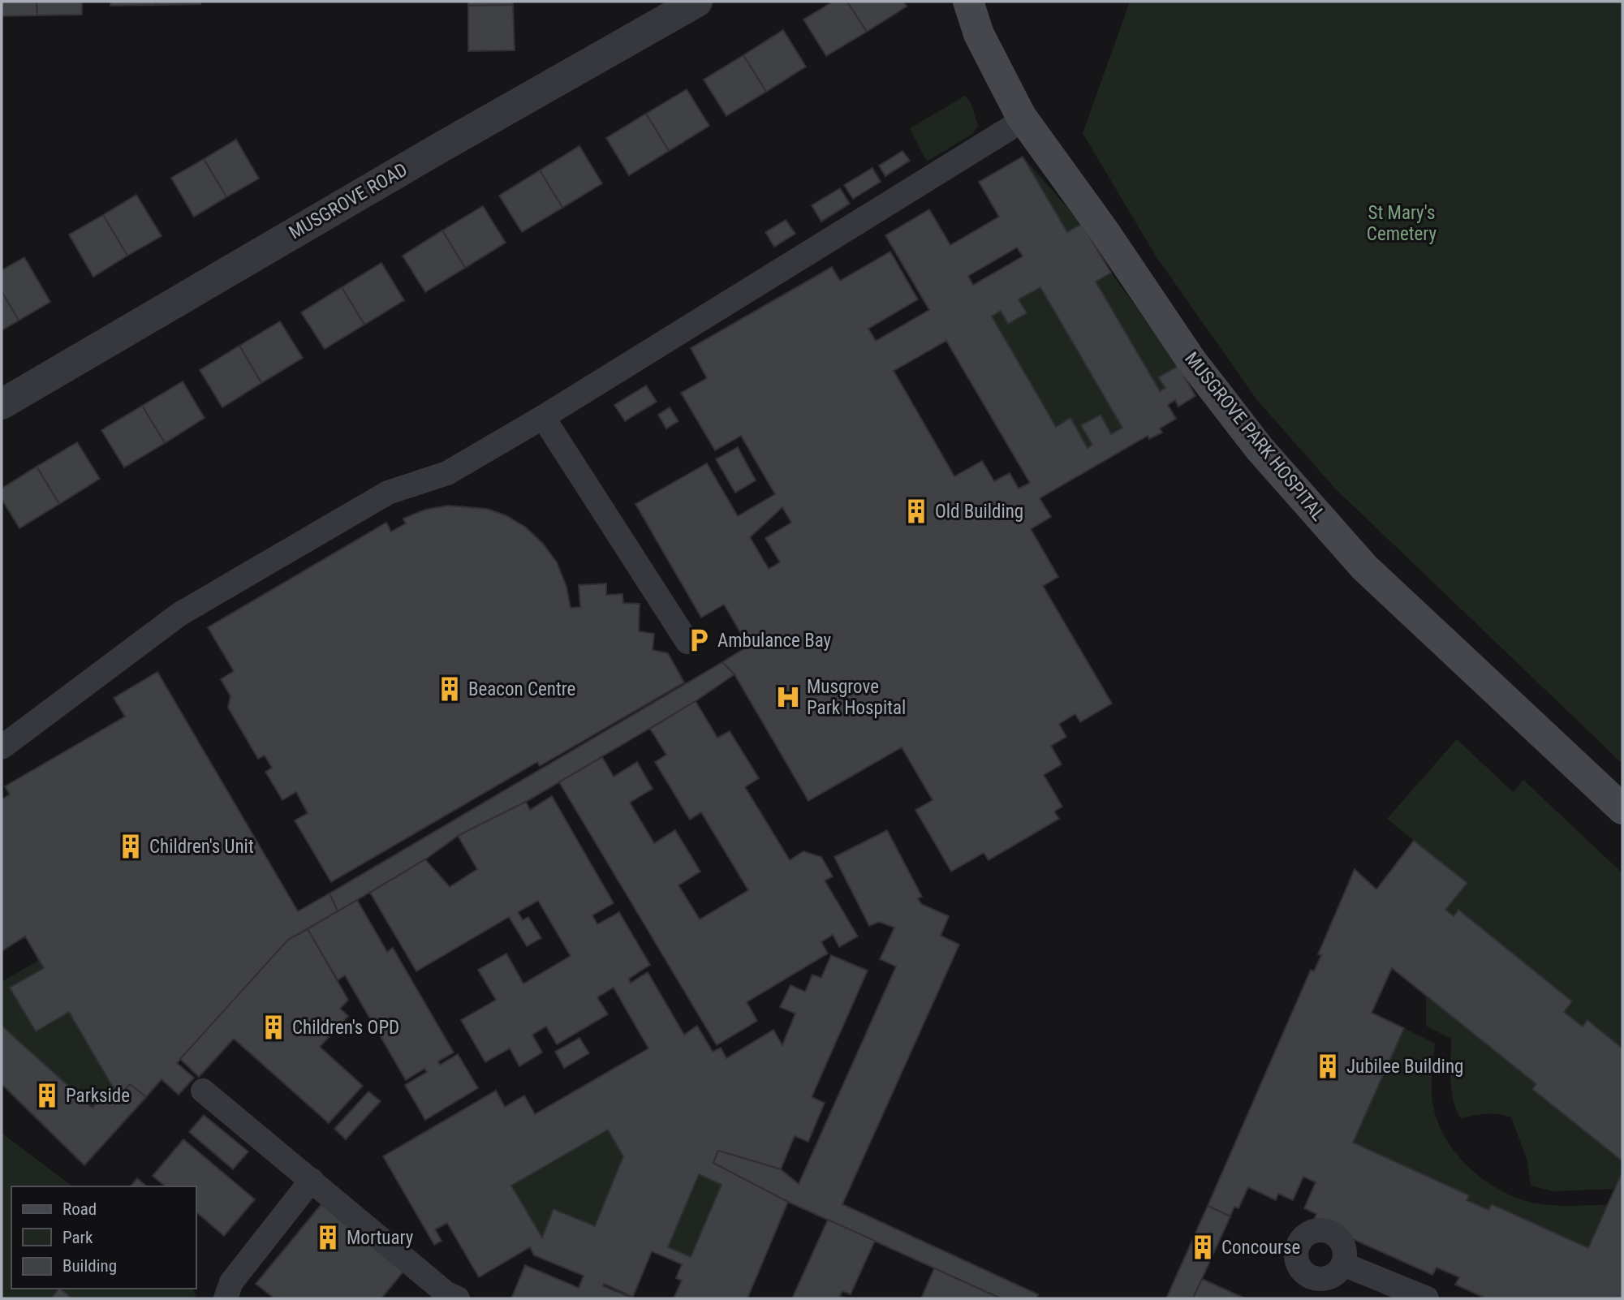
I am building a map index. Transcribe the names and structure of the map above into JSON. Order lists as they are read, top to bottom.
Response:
{
  "streets": {
    "street": ["MUSGROVE ROAD", "MUSGROVE PARK HOSPITAL"]
  },
  "parks": ["St Mary's Cemetery"],
  "places": {
    "building": [
      "Old Building",
      "Beacon Centre",
      "Children's Unit",
      "Children's OPD",
      "Jubilee Building",
      "Parkside",
      "Mortuary",
      "Concourse"
    ],
    "parking": ["Ambulance Bay"],
    "hospital": ["Musgrove Park Hospital"]
  },
  "legend": ["Road", "Park", "Building"]
}
